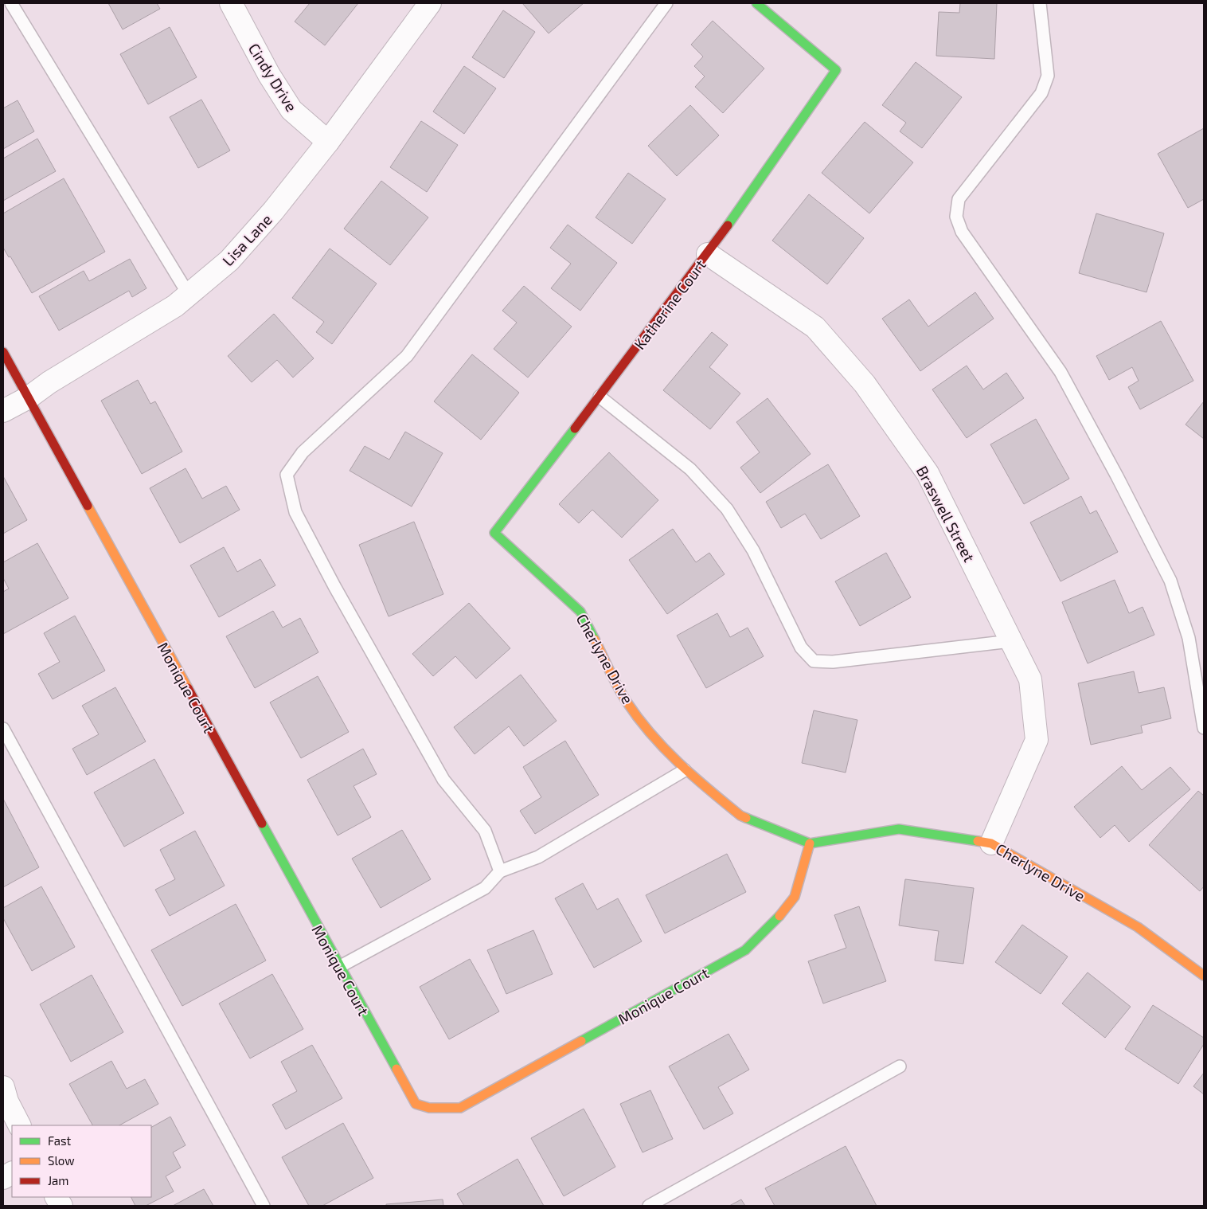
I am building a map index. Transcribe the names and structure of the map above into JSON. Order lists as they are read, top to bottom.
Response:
{
  "streets": {
    "street": [
      "Cindy Drive",
      "Lisa Lane",
      "Katherine Court",
      "Braswell Street",
      "Cherlyne Drive",
      "Monique Court"
    ]
  },
  "crossings": [
    ["Cindy Drive", "Lisa Lane"],
    ["Lisa Lane", "Monique Court"],
    ["Katherine Court", "Braswell Street"],
    ["Katherine Court", "Cherlyne Drive"],
    ["Braswell Street", "Cherlyne Drive"],
    ["Cherlyne Drive", "Monique Court"]
  ],
  "legend": ["Fast", "Slow", "Jam"]
}
